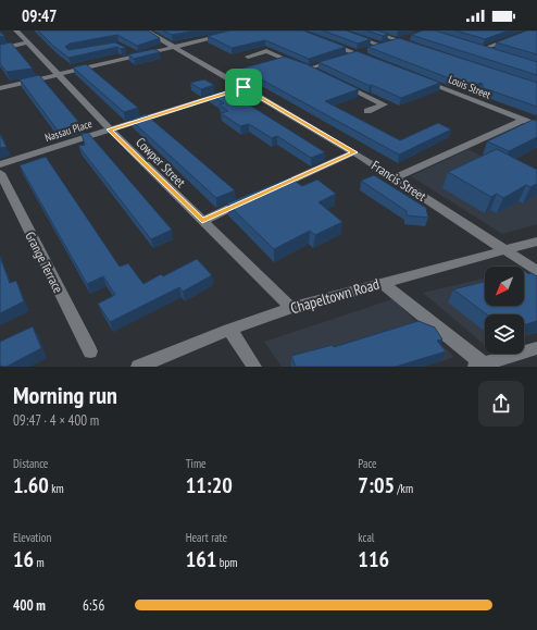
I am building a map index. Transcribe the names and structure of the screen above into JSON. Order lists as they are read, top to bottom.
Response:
{
  "streets": {
    "street": [
      "Louis Street",
      "Nassau Place",
      "Cowper Street",
      "Francis Street",
      "Grange Terrace",
      "Chapeltown Road"
    ]
  },
  "crossings": [
    ["Nassau Place", "Cowper Street"],
    ["Nassau Place", "Francis Street"],
    ["Cowper Street", "Chapeltown Road"],
    ["Francis Street", "Chapeltown Road"]
  ],
  "north": "bottom left",
  "page": {
    "status": "09:47",
    "heading": ["Morning run", "09:47 · 4 × 400 m"],
    "stats": [
      ["Distance", "1.60 km"],
      ["Time", "11:20"],
      ["Pace", "7:05 /km"],
      ["Elevation", "16 m"],
      ["Heart rate", "161 bpm"],
      ["kcal", "116"]
    ],
    "list": [
      {
        "name": "400 m",
        "note": "6:56"
      }
    ]
  }
}
